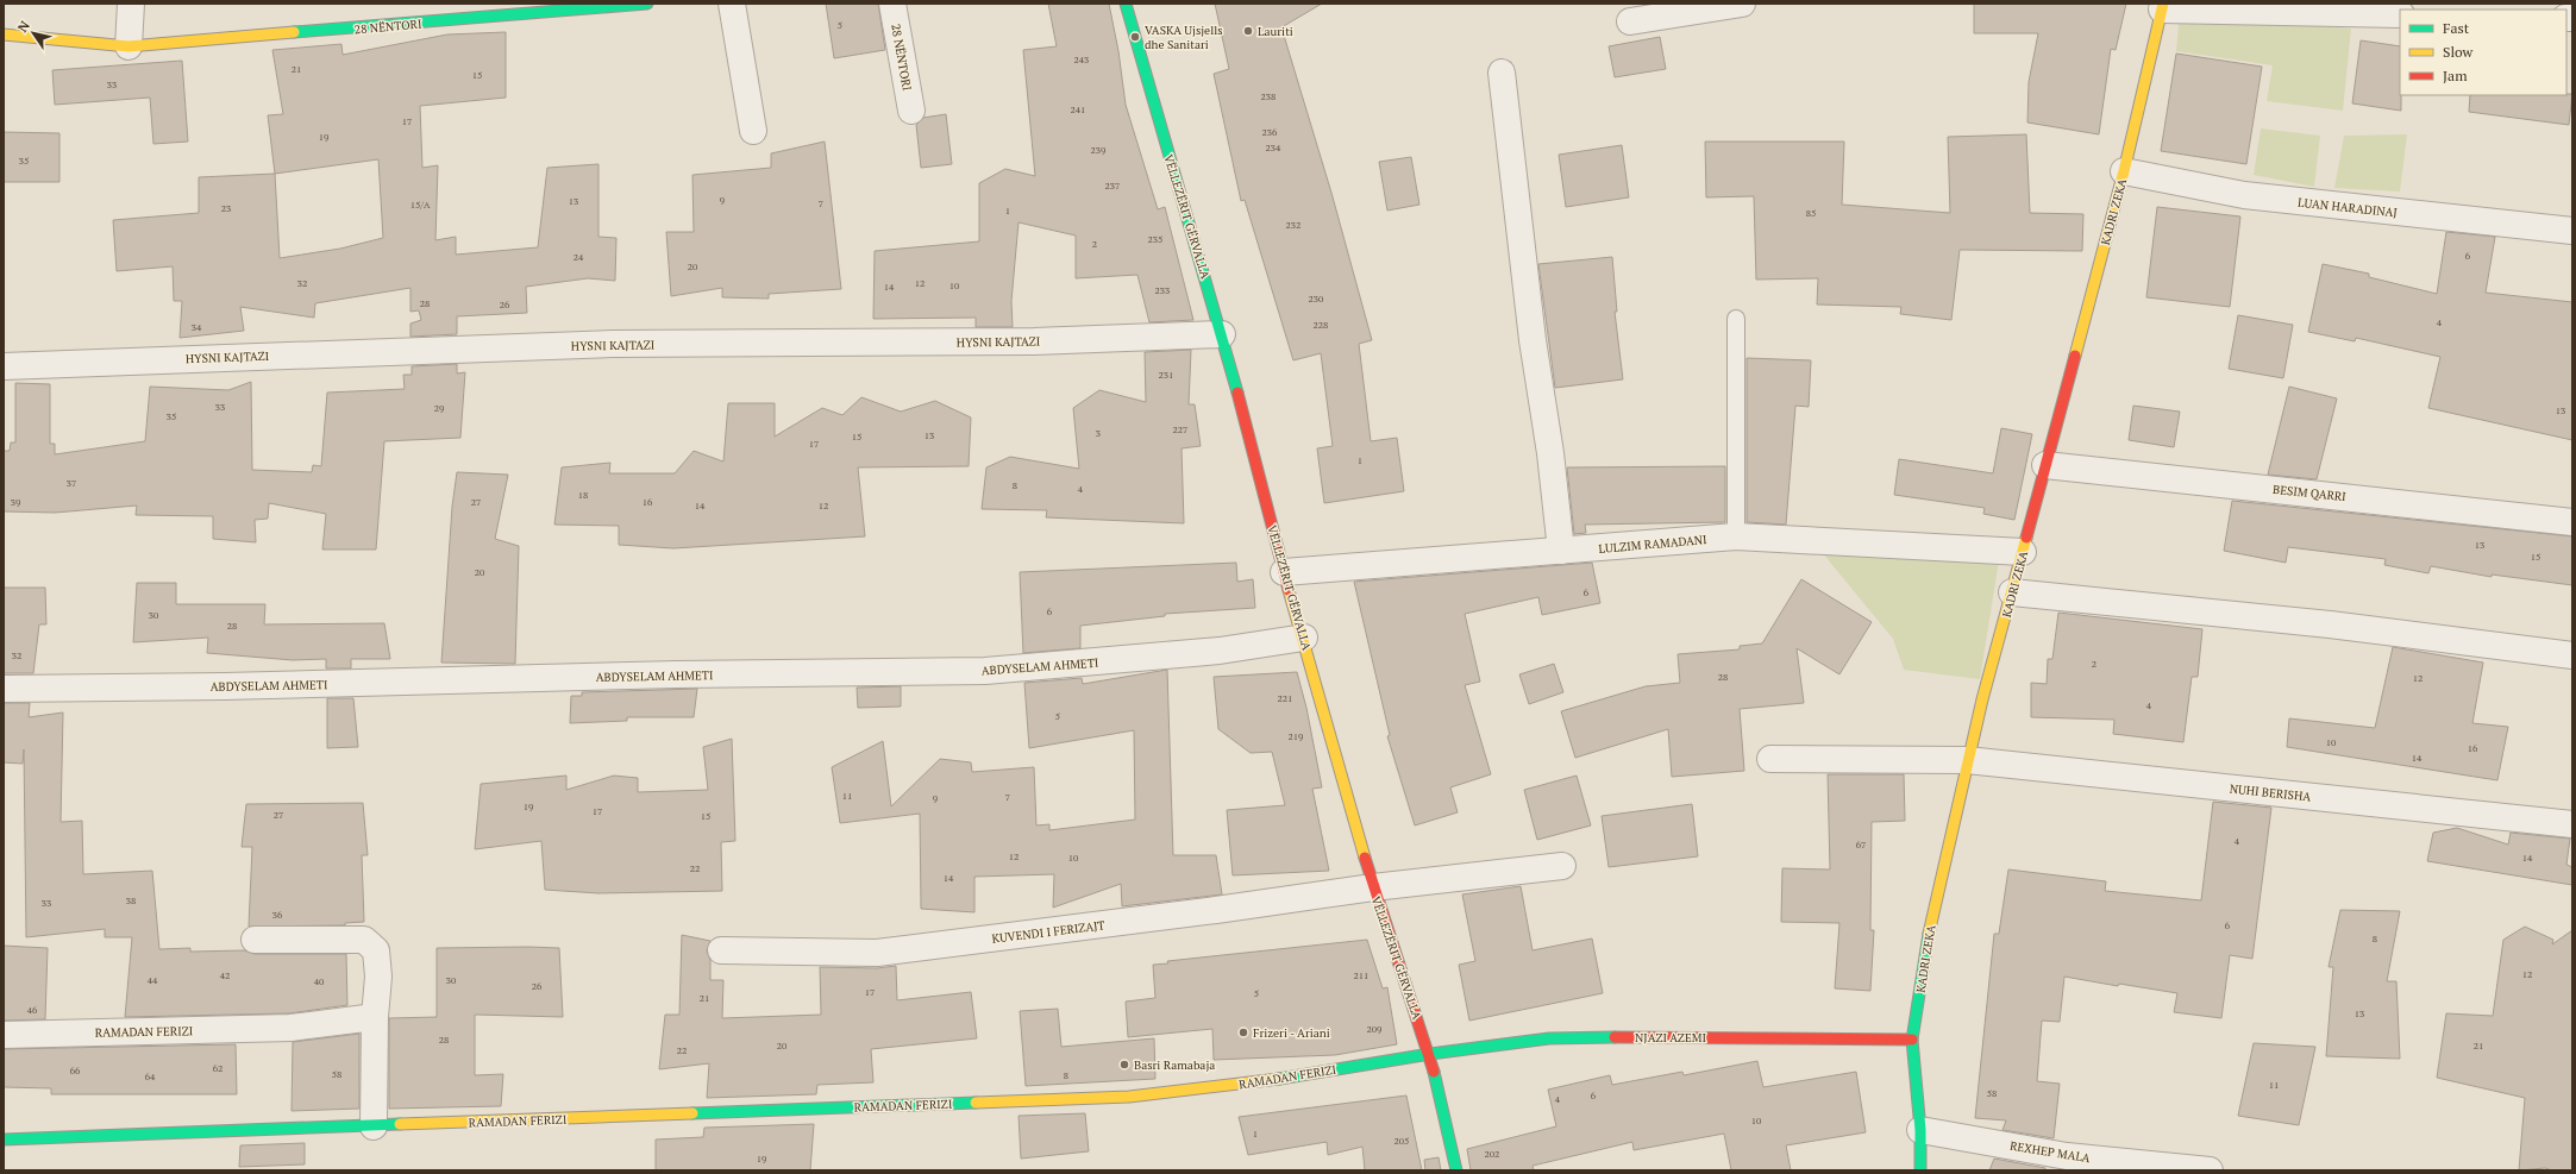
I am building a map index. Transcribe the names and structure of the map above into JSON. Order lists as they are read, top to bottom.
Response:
{
  "streets": {
    "street": [
      "28 NËNTORI",
      "LUAN HARADINAJ",
      "KADRI ZEKA",
      "VËLLEZËRIT GËRVALLA",
      "HYSNI KAJTAZI",
      "BESIM QARRI",
      "LULZIM RAMADANI",
      "ABDYSELAM AHMETI",
      "NUHI BERISHA",
      "KUVENDI I FERIZAJT",
      "RAMADAN FERIZI",
      "NJAZI AZEMI",
      "REXHEP MALA"
    ]
  },
  "crossings": [
    ["LUAN HARADINAJ", "KADRI ZEKA"],
    ["KADRI ZEKA", "BESIM QARRI"],
    ["KADRI ZEKA", "LULZIM RAMADANI"],
    ["KADRI ZEKA", "NUHI BERISHA"],
    ["KADRI ZEKA", "NJAZI AZEMI"],
    ["KADRI ZEKA", "REXHEP MALA"],
    ["VËLLEZËRIT GËRVALLA", "HYSNI KAJTAZI"],
    ["VËLLEZËRIT GËRVALLA", "LULZIM RAMADANI"],
    ["VËLLEZËRIT GËRVALLA", "ABDYSELAM AHMETI"],
    ["VËLLEZËRIT GËRVALLA", "KUVENDI I FERIZAJT"],
    ["VËLLEZËRIT GËRVALLA", "RAMADAN FERIZI"],
    ["VËLLEZËRIT GËRVALLA", "NJAZI AZEMI"],
    ["RAMADAN FERIZI", "NJAZI AZEMI"]
  ],
  "places": [
    "Lauriti",
    "VASKA Ujsjells dhe Sanitari",
    "Frizeri - Ariani",
    "Basri Ramabaja"
  ],
  "house_numbers": [
    "5",
    "243",
    "21",
    "15",
    "33",
    "238",
    "241",
    "17",
    "236",
    "19",
    "234",
    "239",
    "35",
    "237",
    "9",
    "13",
    "7",
    "15/A",
    "23",
    "1",
    "85",
    "232",
    "235",
    "2",
    "6",
    "24",
    "20",
    "32",
    "12",
    "10",
    "14",
    "233",
    "230",
    "28",
    "26",
    "4",
    "228",
    "34",
    "231",
    "33",
    "29",
    "13",
    "35",
    "227",
    "3",
    "13",
    "15",
    "17",
    "1",
    "37",
    "8",
    "4",
    "18",
    "39",
    "27",
    "16",
    "14",
    "12",
    "13",
    "15",
    "20",
    "6",
    "6",
    "30",
    "28",
    "32",
    "2",
    "28",
    "12",
    "221",
    "4",
    "5",
    "219",
    "10",
    "16",
    "14",
    "11",
    "7",
    "9",
    "19",
    "17",
    "27",
    "15",
    "4",
    "67",
    "12",
    "10",
    "14",
    "22",
    "14",
    "38",
    "33",
    "36",
    "6",
    "8",
    "12",
    "42",
    "211",
    "44",
    "30",
    "40",
    "26",
    "17",
    "5",
    "21",
    "46",
    "13",
    "209",
    "28",
    "20",
    "21",
    "22",
    "62",
    "66",
    "58",
    "8",
    "64",
    "11",
    "58",
    "6",
    "4",
    "10",
    "1",
    "205",
    "202",
    "19"
  ],
  "legend": ["Fast", "Slow", "Jam"],
  "north": "top left"
}
